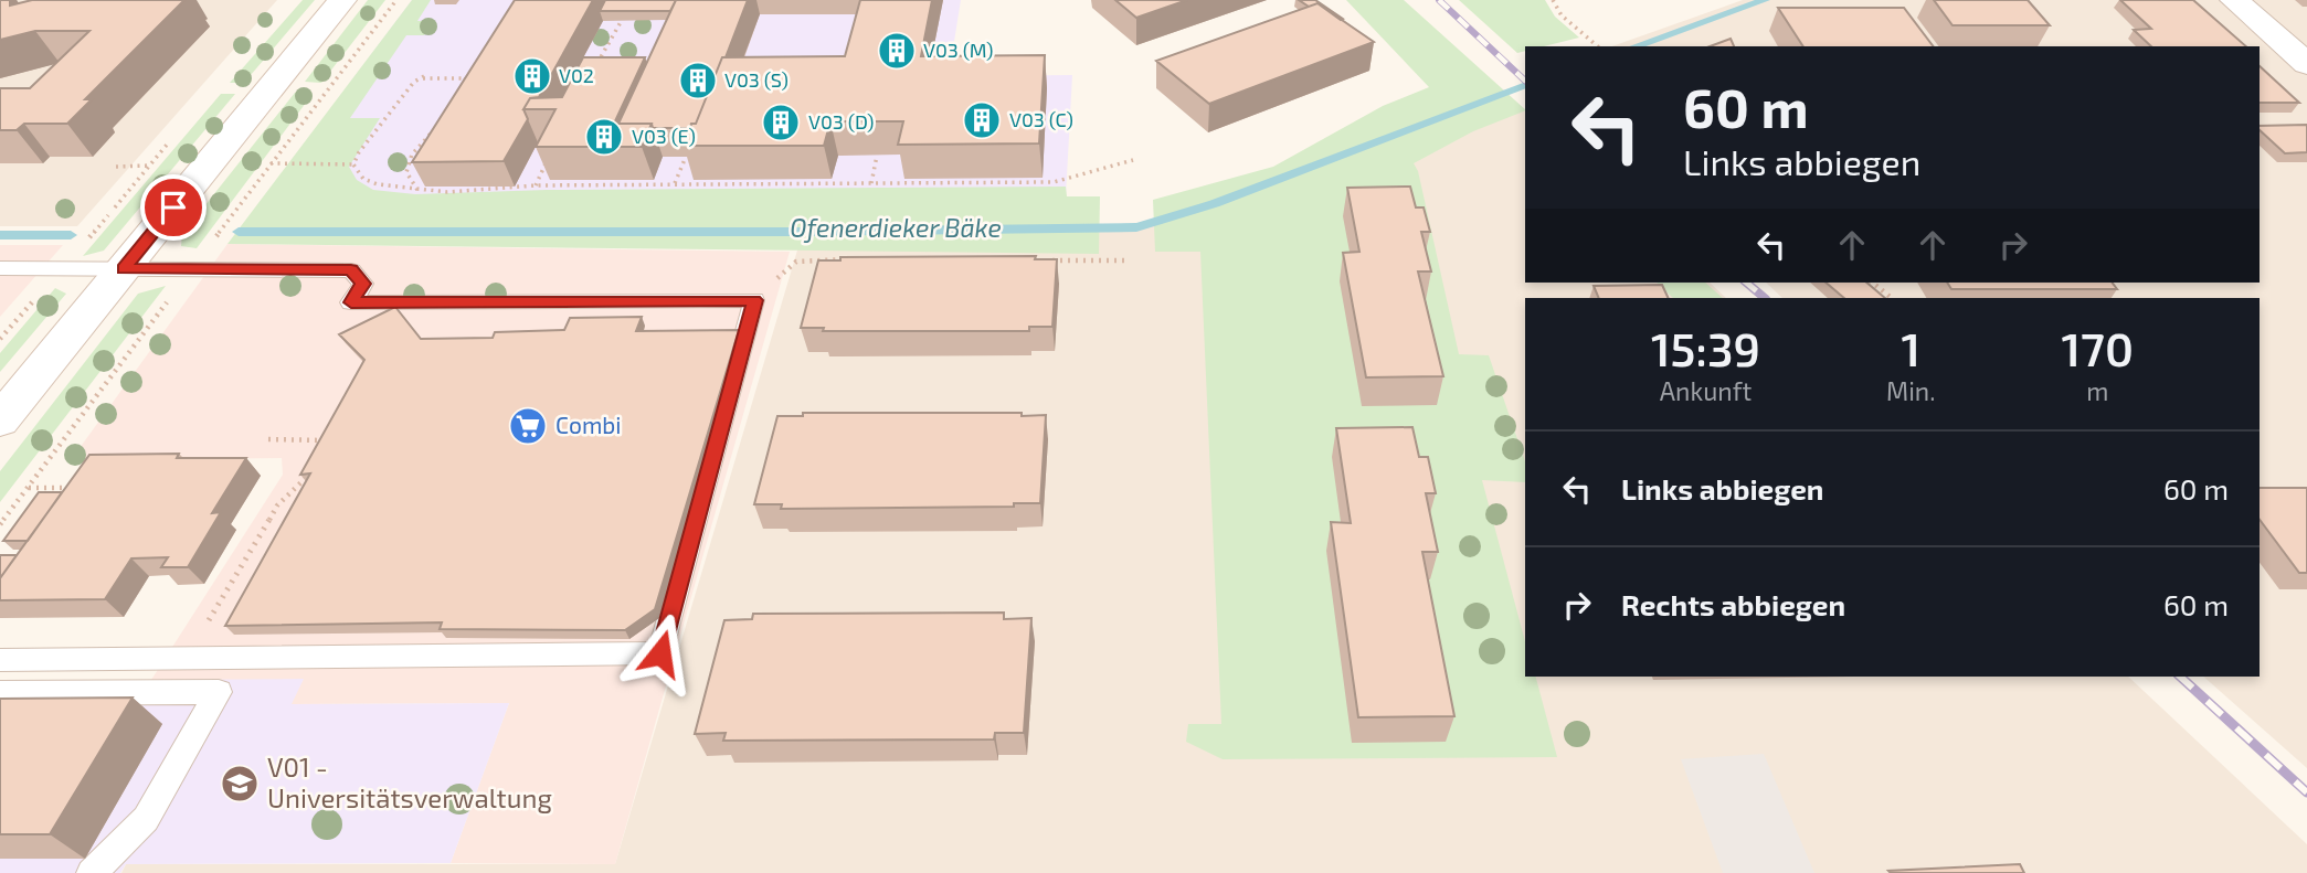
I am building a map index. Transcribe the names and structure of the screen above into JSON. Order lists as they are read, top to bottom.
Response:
{
  "water": ["Ofenerdieker Bäke"],
  "places": {
    "building": [
      "V03 (M)",
      "V02",
      "V03 (S)",
      "V03 (C)",
      "V03 (D)",
      "V03 (E)"
    ],
    "supermarket": ["Combi"],
    "school or university": ["V01 - Universitätsverwaltung"]
  },
  "page": {
    "turn": ["60 m", "Links abbiegen"],
    "eta": [
      "15:39",
      "Ankunft",
      "1",
      "Min.",
      "170",
      "m"
    ],
    "list": [
      {
        "name": "Links abbiegen",
        "value": "60 m"
      },
      {
        "name": "Rechts abbiegen",
        "value": "60 m"
      }
    ]
  }
}
